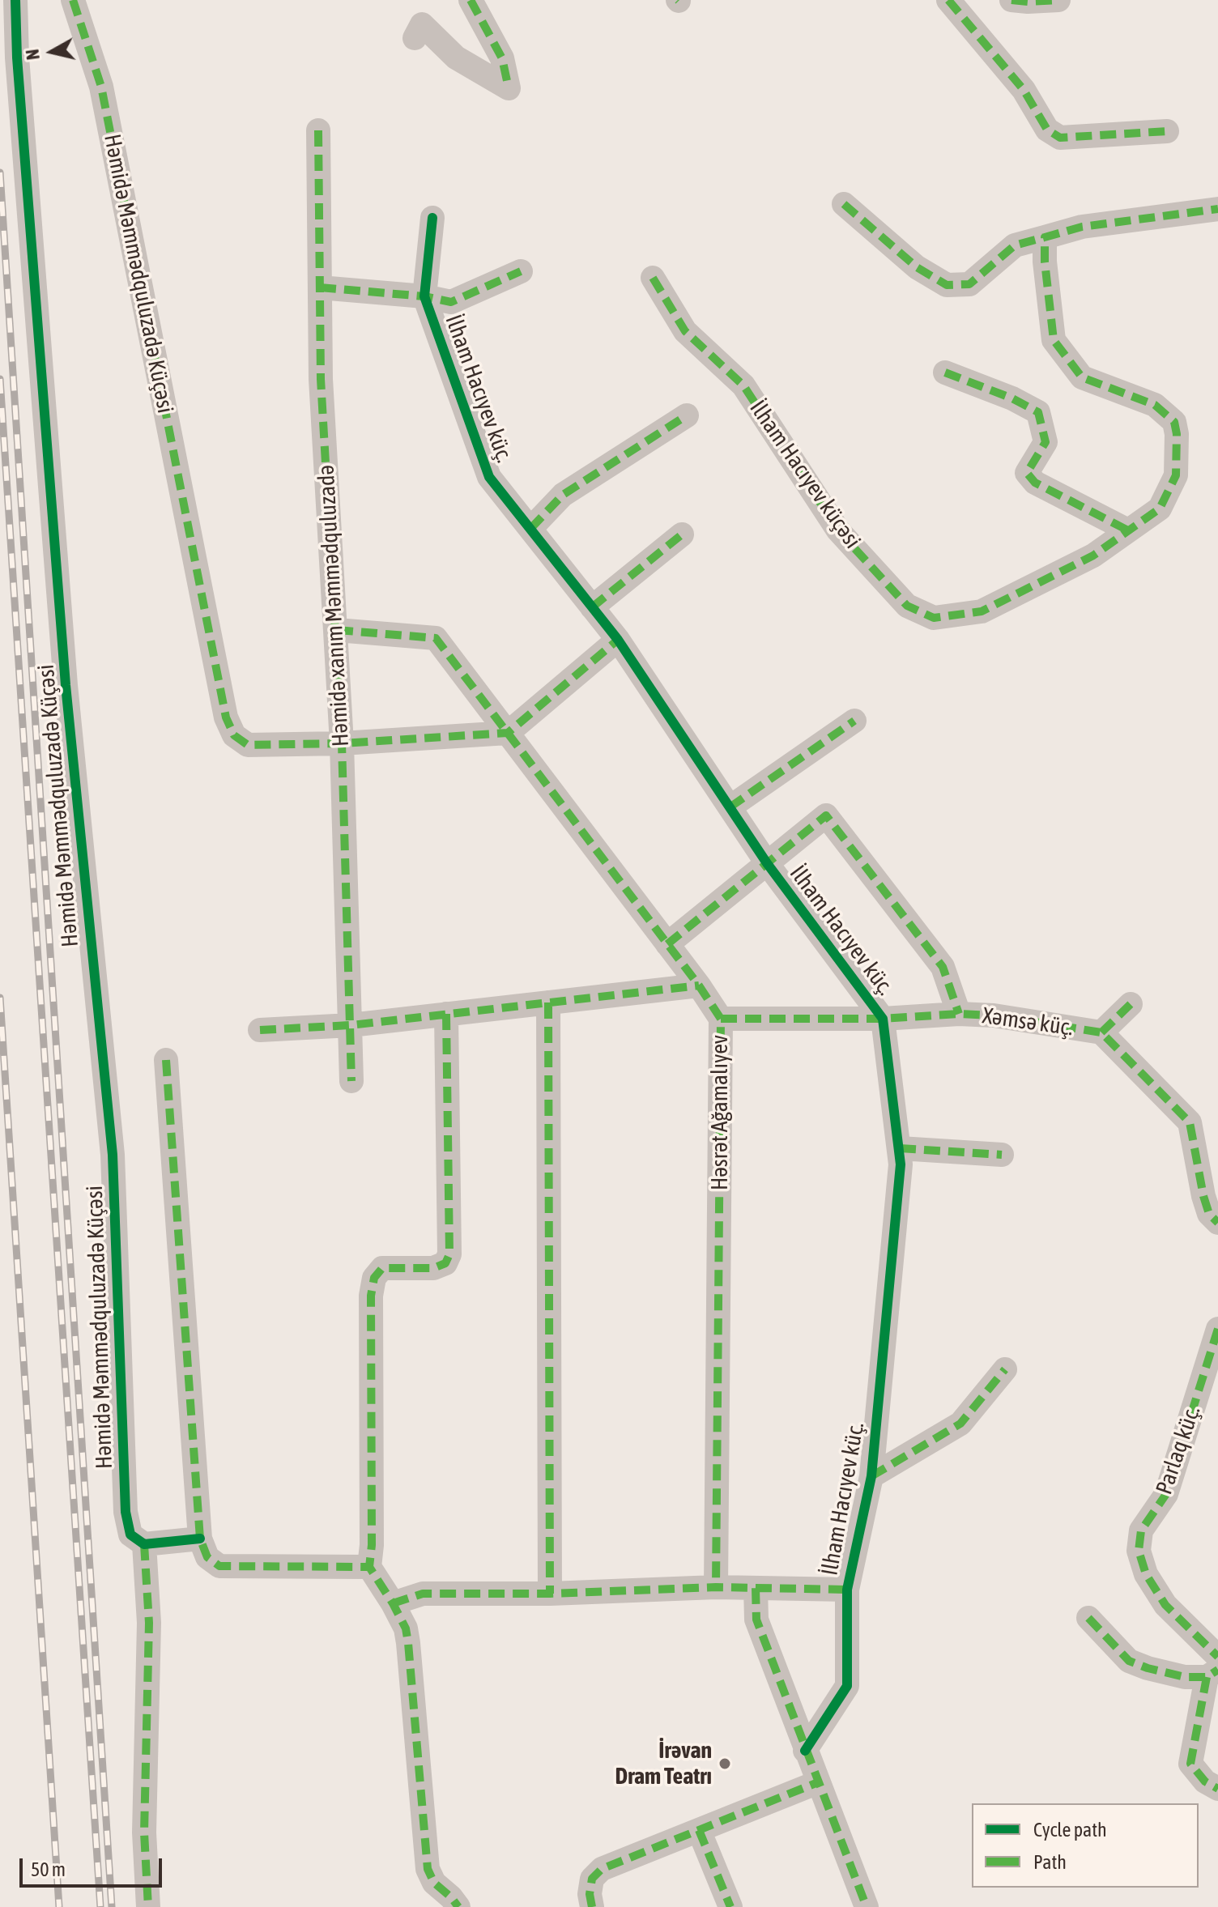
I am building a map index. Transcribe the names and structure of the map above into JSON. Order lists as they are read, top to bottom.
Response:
{
  "streets": {
    "street": [
      "Həmidə Məmmədquluzadə Küçəsi",
      "İlham Hacıyev küç.",
      "İlham Hacıyev küçəsi",
      "Həmidə xanım Məmmədquluzadə",
      "Xəmsə küç.",
      "Həsrət Ağamalıyev",
      "Parlaq küç."
    ]
  },
  "crossings": [
    ["Həmidə Məmmədquluzadə Küçəsi", "Həmidə xanım Məmmədquluzadə"],
    ["Həmidə Məmmədquluzadə Küçəsi", "Həsrət Ağamalıyev"],
    ["İlham Hacıyev küç.", "Xəmsə küç."],
    ["Həmidə xanım Məmmədquluzadə", "Həsrət Ağamalıyev"],
    ["Xəmsə küç.", "Həsrət Ağamalıyev"]
  ],
  "places": ["İrəvan Dram Teatrı"],
  "legend": ["Cycle path", "Path"],
  "scale_bar": "50 m",
  "north": "left"
}
